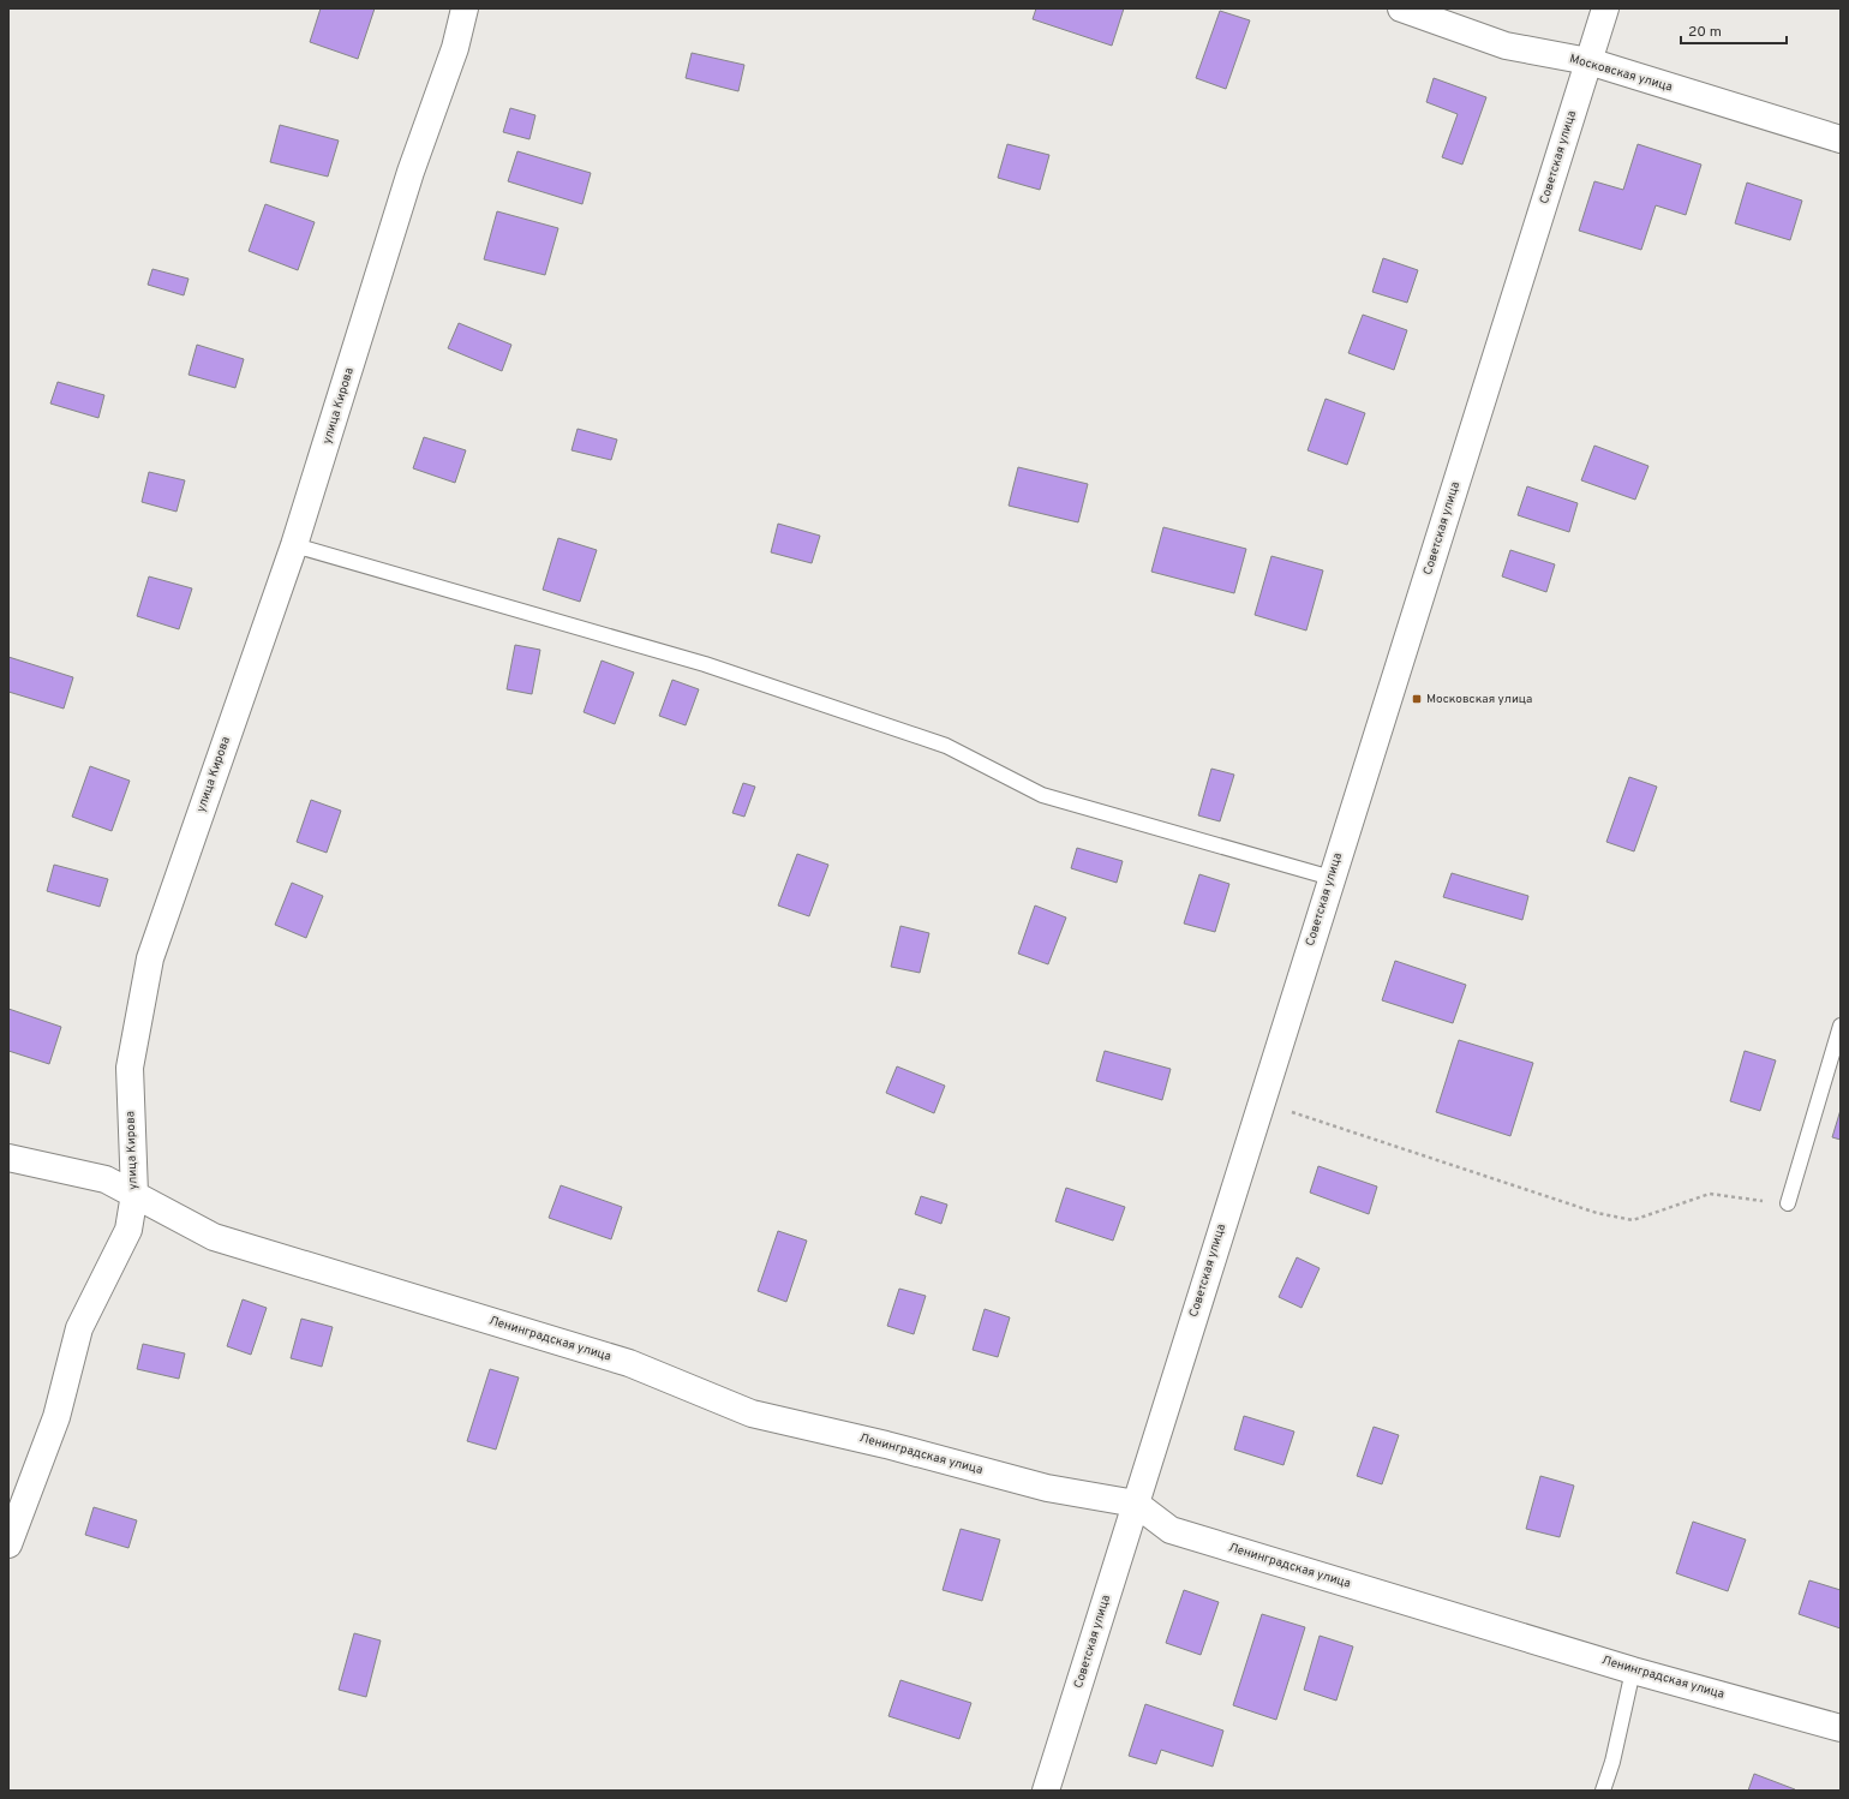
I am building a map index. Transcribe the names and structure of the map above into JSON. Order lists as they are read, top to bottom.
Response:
{
  "streets": {
    "street": [
      "Московская улица",
      "Советская улица",
      "улица Кирова",
      "Ленинградская улица"
    ]
  },
  "crossings": [
    ["Московская улица", "Советская улица"],
    ["Советская улица", "Ленинградская улица"],
    ["улица Кирова", "Ленинградская улица"]
  ],
  "places": {
    "transit": ["Московская улица"]
  },
  "scale_bar": "20 m"
}
